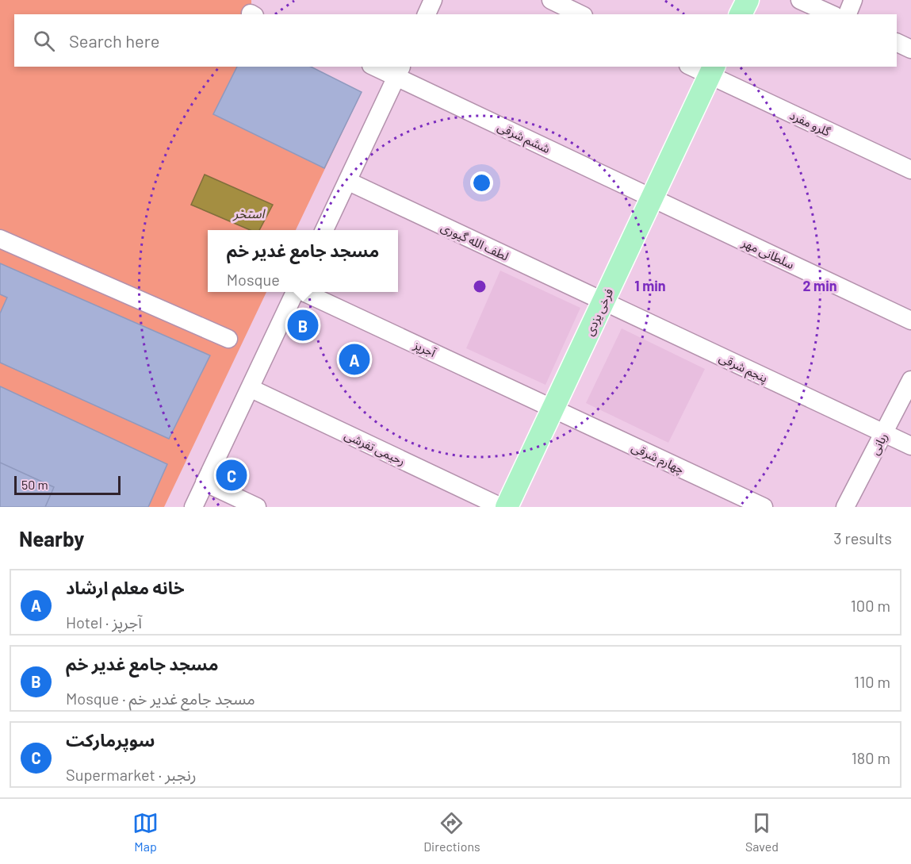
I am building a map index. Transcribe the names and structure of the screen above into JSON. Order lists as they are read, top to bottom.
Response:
{
  "streets": {
    "main road": ["فرخی یزدی"],
    "street": [
      "گلرو مفرد",
      "ششم شرقی",
      "لطف الله گیوری",
      "سلطانی مهر",
      "آجرپز",
      "پنجم شرقی",
      "ربانی",
      "رحیمی تفرشی",
      "چهارم شرقی"
    ]
  },
  "crossings": [
    ["گلرو مفرد", "فرخی یزدی"],
    ["ششم شرقی", "سلطانی مهر"],
    ["ششم شرقی", "فرخی یزدی"],
    ["لطف الله گیوری", "فرخی یزدی"],
    ["لطف الله گیوری", "پنجم شرقی"],
    ["سلطانی مهر", "فرخی یزدی"],
    ["فرخی یزدی", "آجرپز"],
    ["فرخی یزدی", "پنجم شرقی"],
    ["فرخی یزدی", "چهارم شرقی"],
    ["آجرپز", "چهارم شرقی"],
    ["پنجم شرقی", "ربانی"]
  ],
  "water": ["استخر"],
  "scale_bar": "50 m",
  "page": {
    "search": "Search here",
    "popup": ["مسجد جامع غدیر خم", "Mosque"],
    "pins": ["B", "A", "C"],
    "scale": "50 m",
    "heading": ["Nearby", "3 results"],
    "list": [
      {
        "mark": "A",
        "name": "خانه معلم ارشاد",
        "note": "Hotel · آجرپز",
        "value": "100 m"
      },
      {
        "mark": "B",
        "name": "مسجد جامع غدیر خم",
        "note": "Mosque · مسجد جامع غدیر خم",
        "value": "110 m"
      },
      {
        "mark": "C",
        "name": "سوپرمارکت",
        "note": "Supermarket · رنجبر",
        "value": "180 m"
      }
    ],
    "nav": ["Map", "Directions", "Saved"]
  },
  "rings": ["1 min", "2 min"]
}
